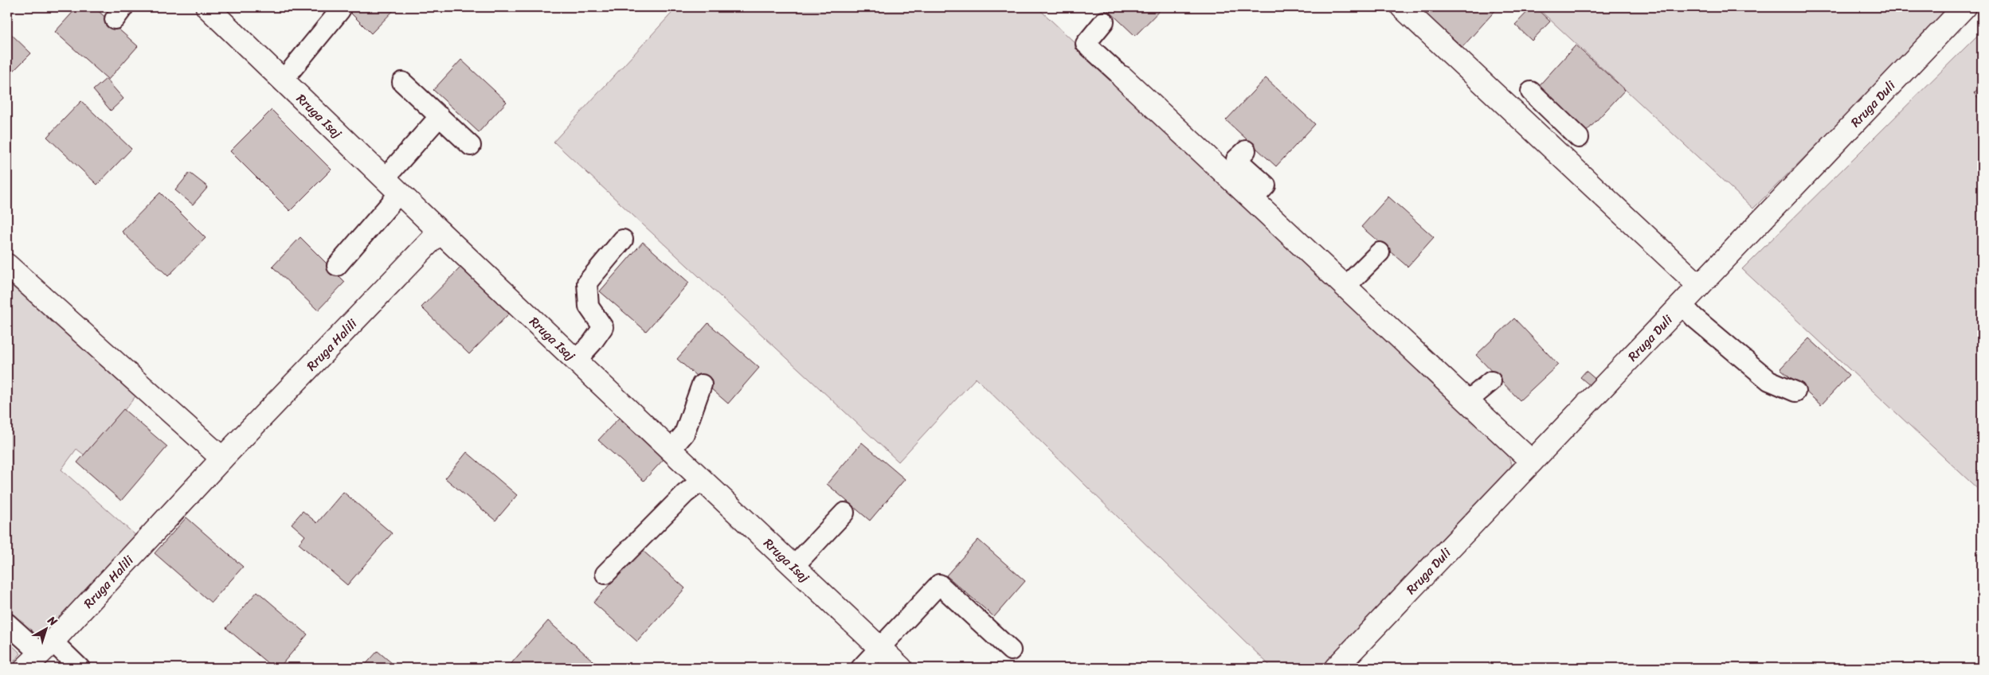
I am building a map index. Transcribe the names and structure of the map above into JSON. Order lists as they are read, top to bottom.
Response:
{
  "streets": {
    "street": ["Rruga Duli", "Rruga Isaj", "Rruga Halili"]
  },
  "crossings": [
    ["Rruga Isaj", "Rruga Halili"]
  ],
  "north": "top right"
}
